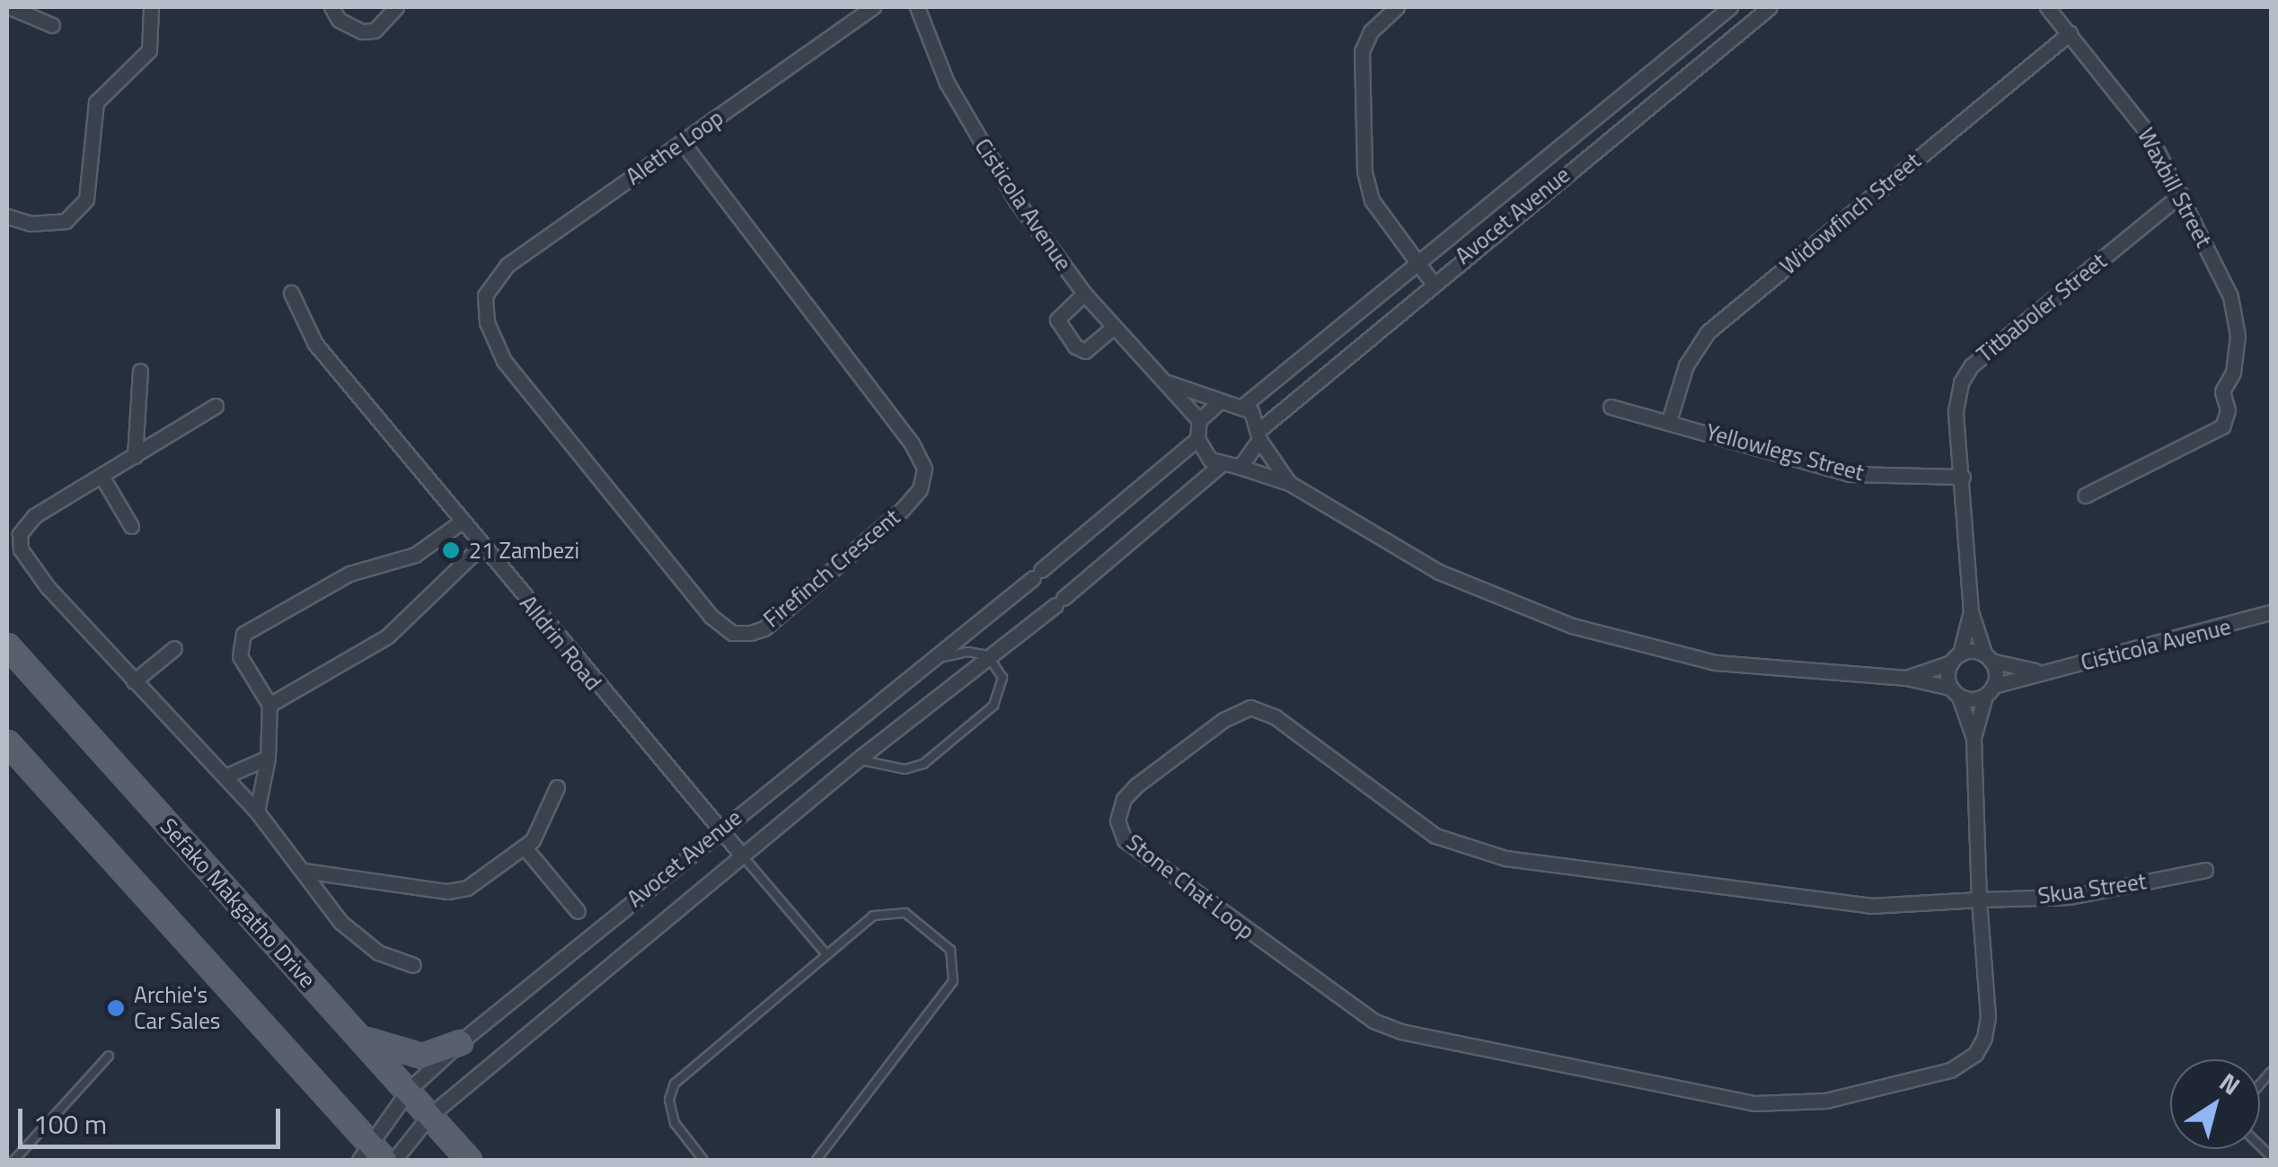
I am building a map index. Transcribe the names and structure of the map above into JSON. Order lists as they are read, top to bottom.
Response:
{
  "streets": {
    "main road": ["Sefako Makgatho Drive"],
    "street": [
      "Alethe Loop",
      "Waxbill Street",
      "Cisticola Avenue",
      "Widowfinch Street",
      "Avocet Avenue",
      "Titbaboler Street",
      "Yellowlegs Street",
      "Firefinch Crescent",
      "Alldrin Road",
      "Stone Chat Loop",
      "Skua Street"
    ]
  },
  "crossings": [
    ["Alethe Loop", "Firefinch Crescent"],
    ["Waxbill Street", "Widowfinch Street"],
    ["Waxbill Street", "Titbaboler Street"],
    ["Cisticola Avenue", "Avocet Avenue"],
    ["Cisticola Avenue", "Titbaboler Street"],
    ["Cisticola Avenue", "Stone Chat Loop"],
    ["Widowfinch Street", "Yellowlegs Street"],
    ["Avocet Avenue", "Alldrin Road"],
    ["Avocet Avenue", "Sefako Makgatho Drive"],
    ["Titbaboler Street", "Yellowlegs Street"],
    ["Titbaboler Street", "Stone Chat Loop"],
    ["Stone Chat Loop", "Skua Street"]
  ],
  "places": ["21 Zambezi", "Archie's Car Sales"],
  "scale_bar": "100 m",
  "north": "top right"
}
